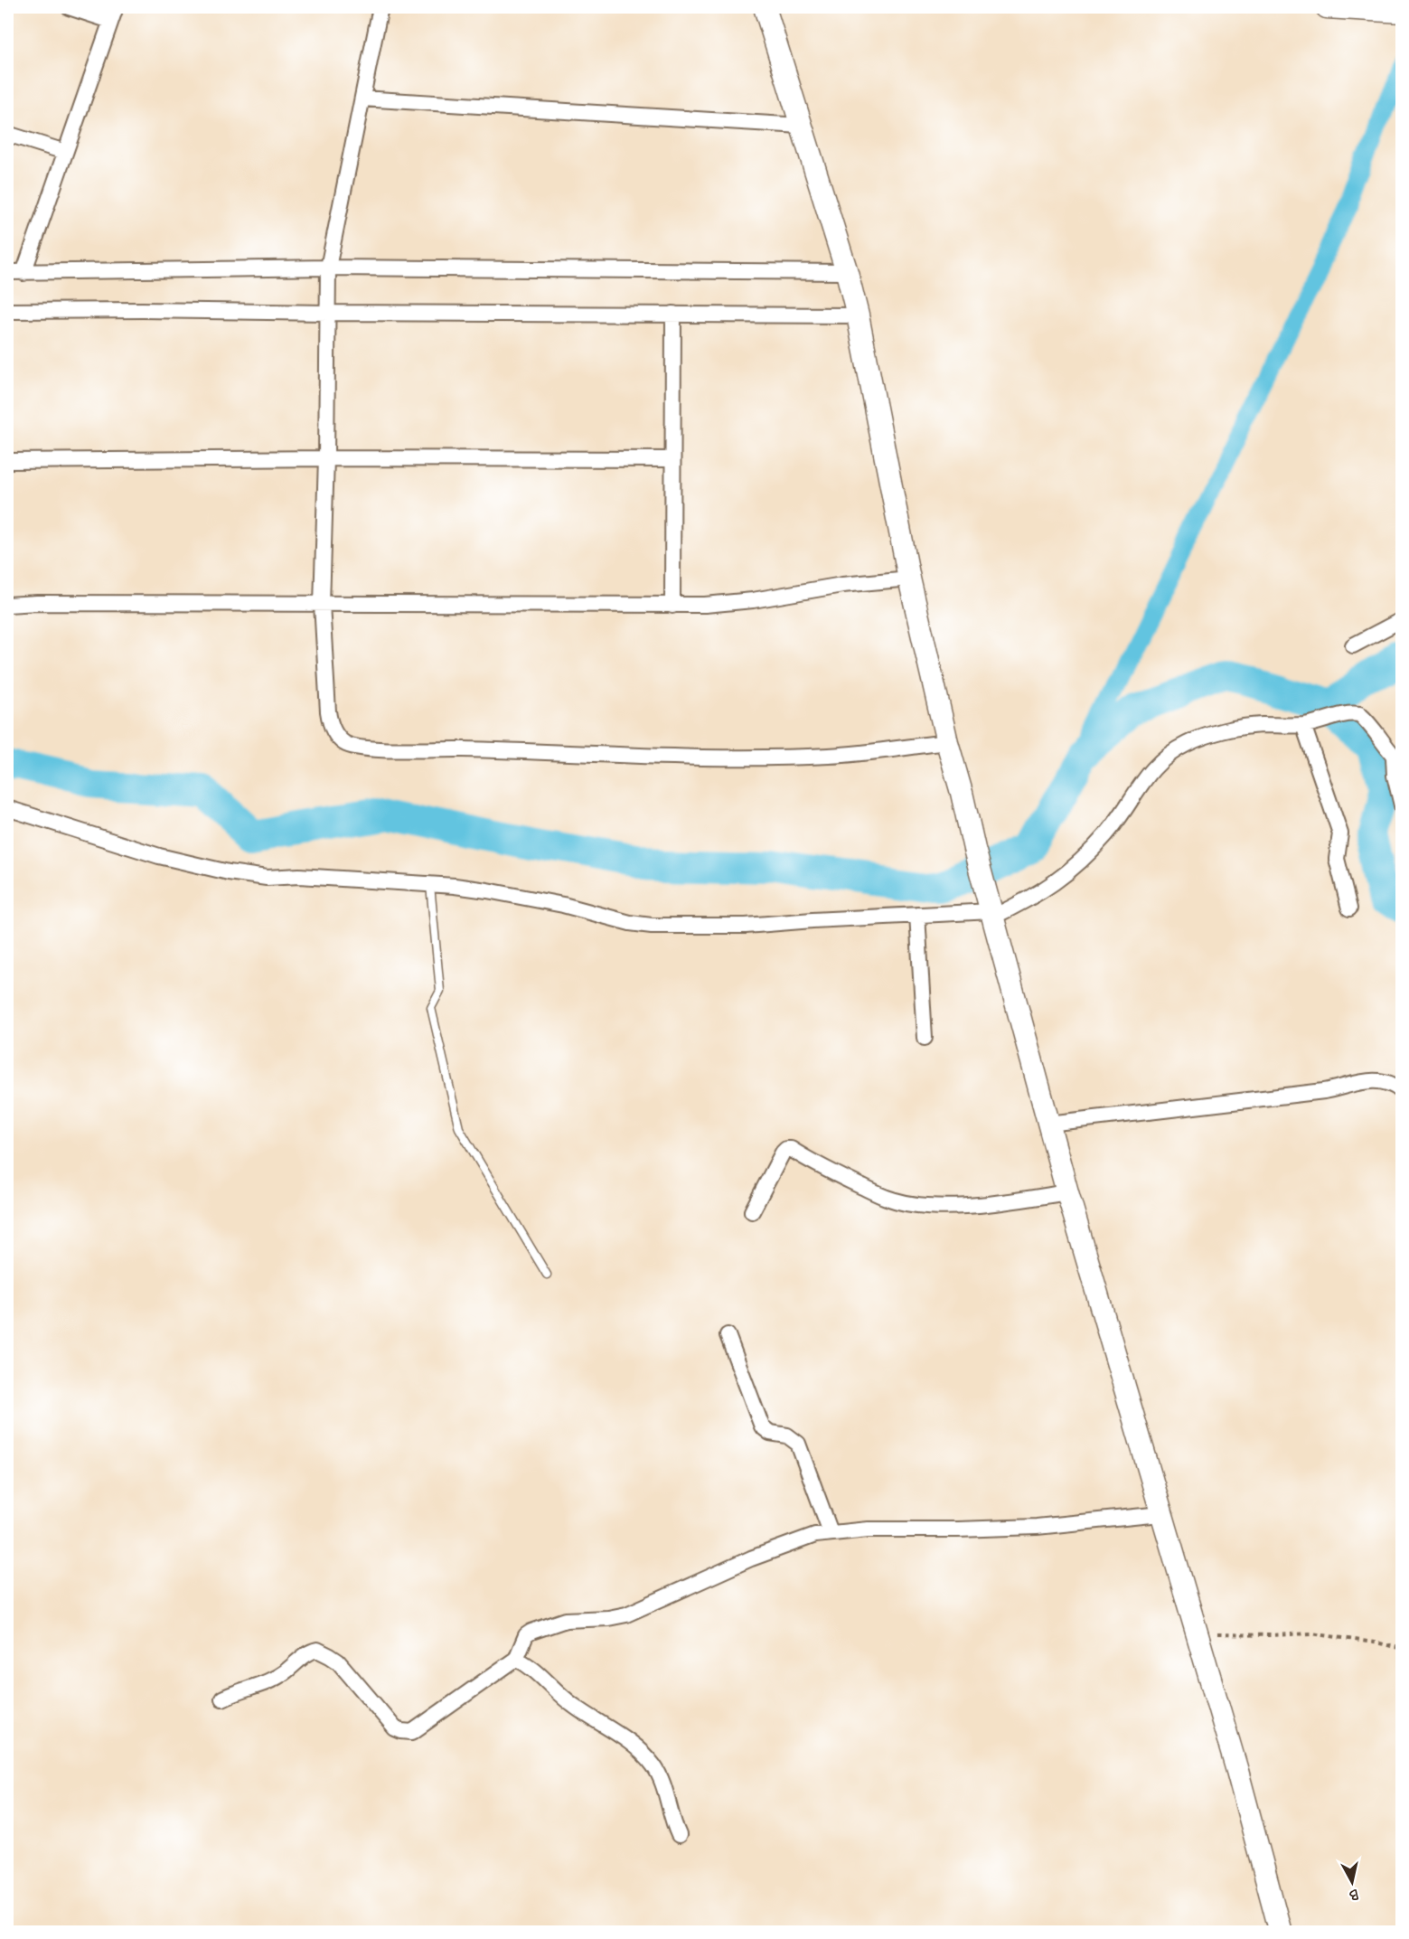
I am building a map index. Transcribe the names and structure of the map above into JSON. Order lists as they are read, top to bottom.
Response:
{
  "north": "bottom"
}
